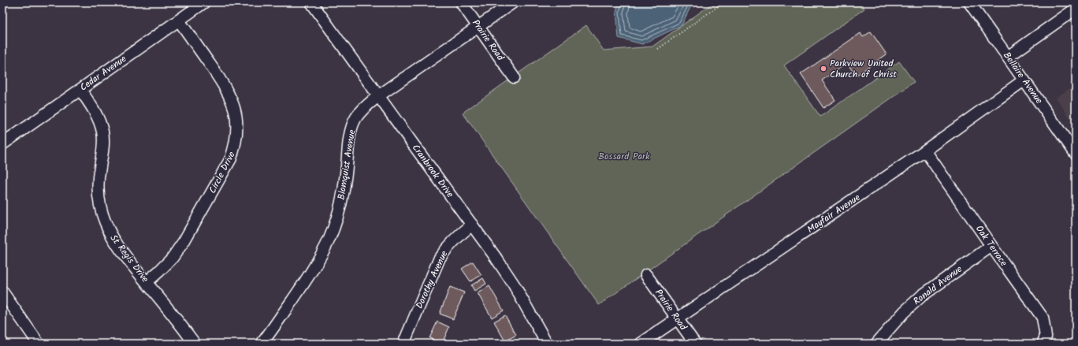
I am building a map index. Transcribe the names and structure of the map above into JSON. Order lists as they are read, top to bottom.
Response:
{
  "streets": {
    "street": [
      "Prairie Road",
      "Cedar Avenue",
      "Bellaire Avenue",
      "Blomquist Avenue",
      "Cranbrook Drive",
      "Circle Drive",
      "Mayfair Avenue",
      "Oak Terrace",
      "St Regis Drive",
      "Dorothy Avenue",
      "Ronald Avenue"
    ]
  },
  "crossings": [
    ["Prairie Road", "Blomquist Avenue"],
    ["Prairie Road", "Mayfair Avenue"],
    ["Cedar Avenue", "Circle Drive"],
    ["Cedar Avenue", "St Regis Drive"],
    ["Bellaire Avenue", "Mayfair Avenue"],
    ["Blomquist Avenue", "Cranbrook Drive"],
    ["Cranbrook Drive", "Dorothy Avenue"],
    ["Circle Drive", "St Regis Drive"],
    ["Mayfair Avenue", "Oak Terrace"],
    ["Oak Terrace", "Ronald Avenue"]
  ],
  "parks": ["Bossard Park"],
  "places": ["Parkview United Church of Christ"]
}
